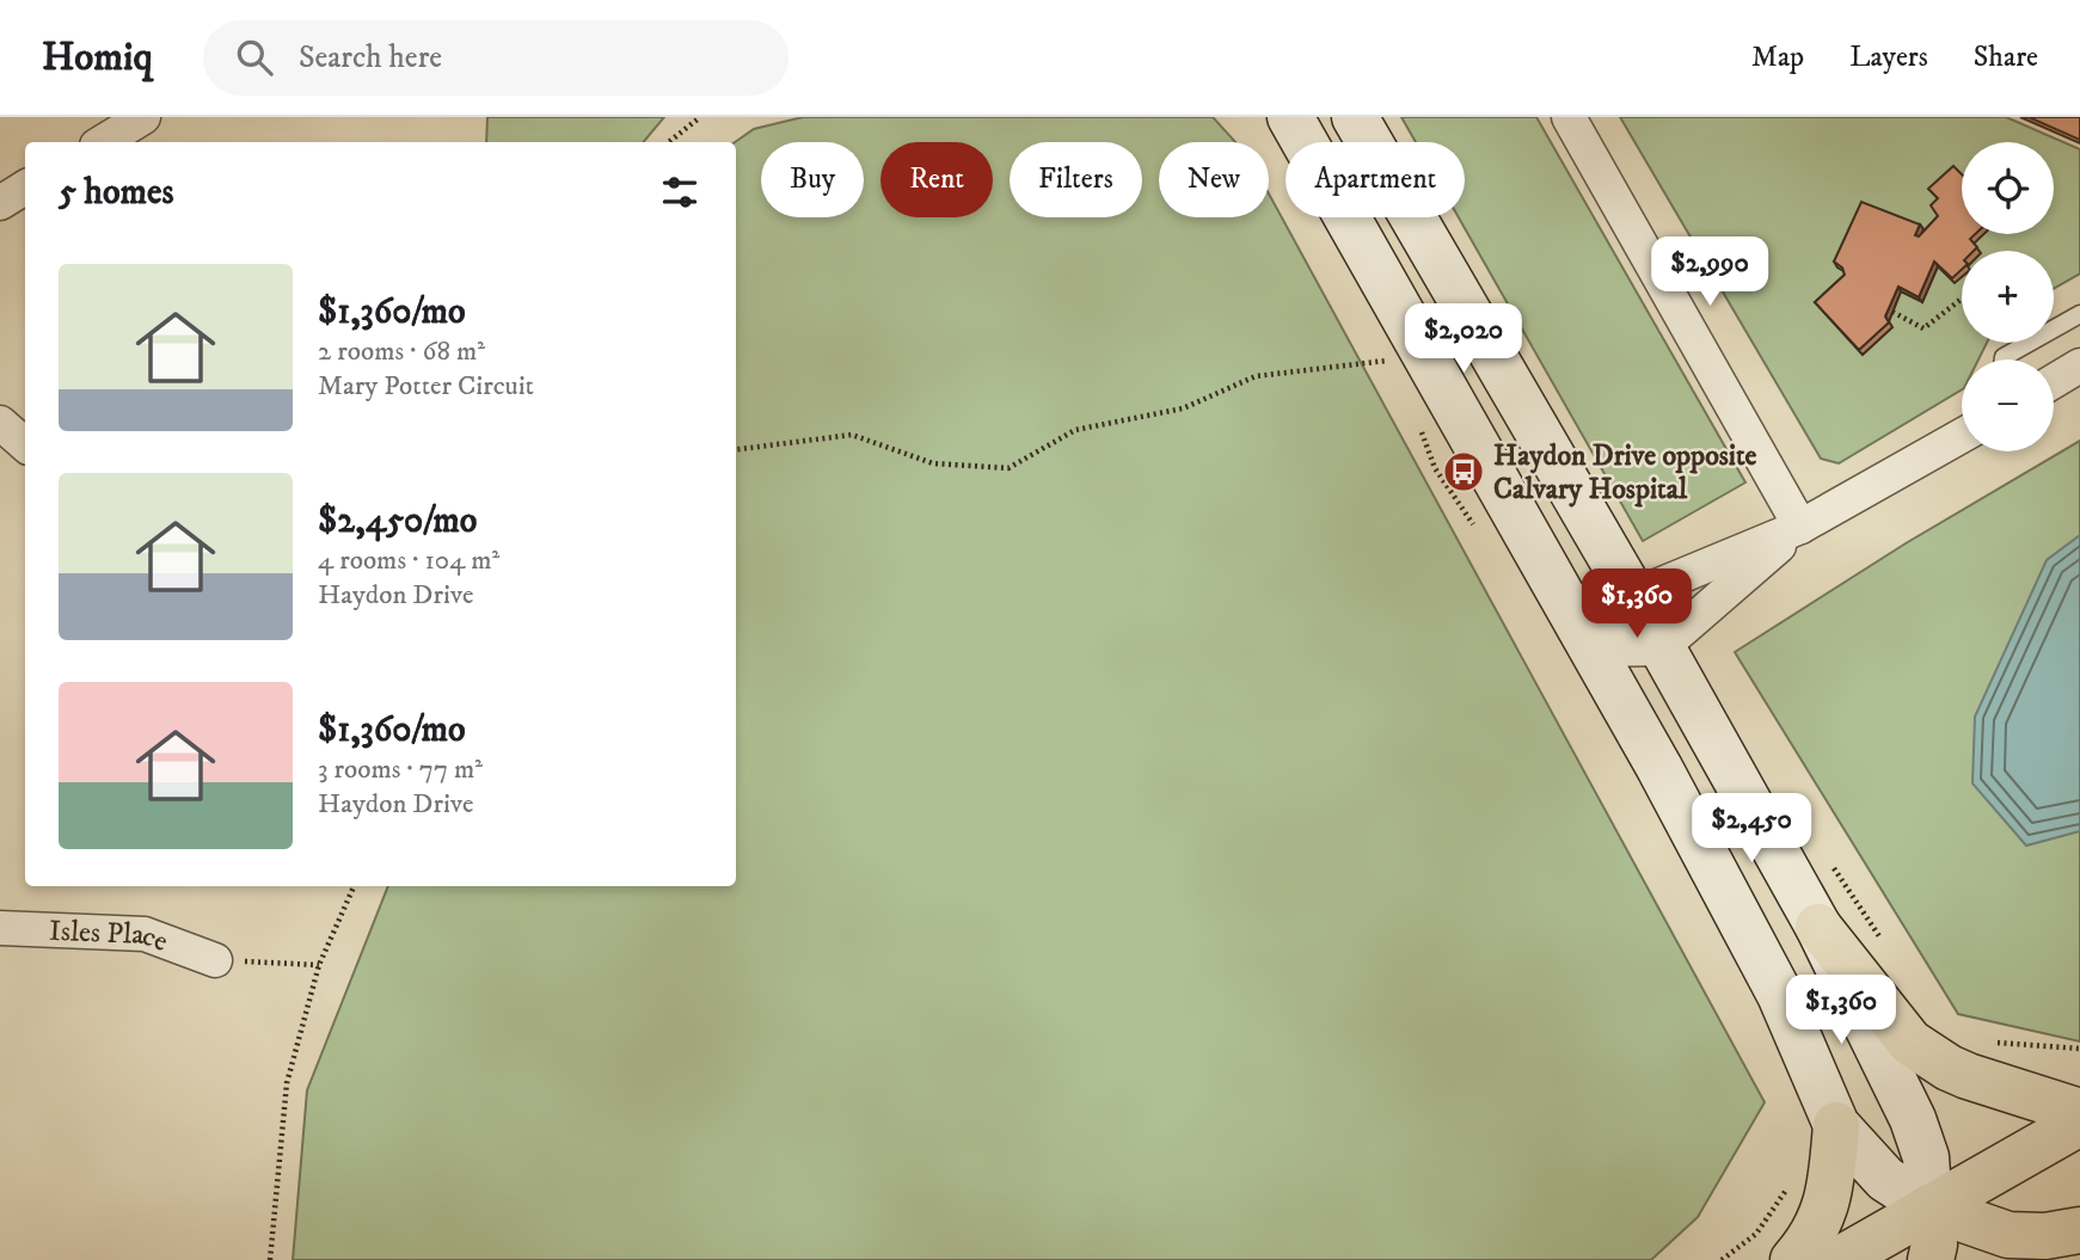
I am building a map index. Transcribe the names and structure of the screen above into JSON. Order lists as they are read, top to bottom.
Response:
{
  "streets": {
    "street": ["Isles Place"]
  },
  "places": {
    "bus stop": ["Haydon Drive opposite Calvary Hospital"]
  },
  "page": {
    "header": "Homiq",
    "search": "Search here",
    "nav": ["Map", "Layers", "Share"],
    "map_buttons": ["+", "−"],
    "chip": [
      "Buy",
      "Rent",
      "Filters",
      "New",
      "Apartment"
    ],
    "heading": "5 homes",
    "price": [
      "$2,990",
      "$2,020",
      "$1,360",
      "$2,450",
      "$1,360"
    ],
    "list": [
      {
        "name": "$1,360/mo",
        "note": "2 rooms · 68 m² · Mary Potter Circuit"
      },
      {
        "name": "$2,450/mo",
        "note": "4 rooms · 104 m² · Haydon Drive"
      },
      {
        "name": "$1,360/mo",
        "note": "3 rooms · 77 m² · Haydon Drive"
      }
    ]
  }
}
